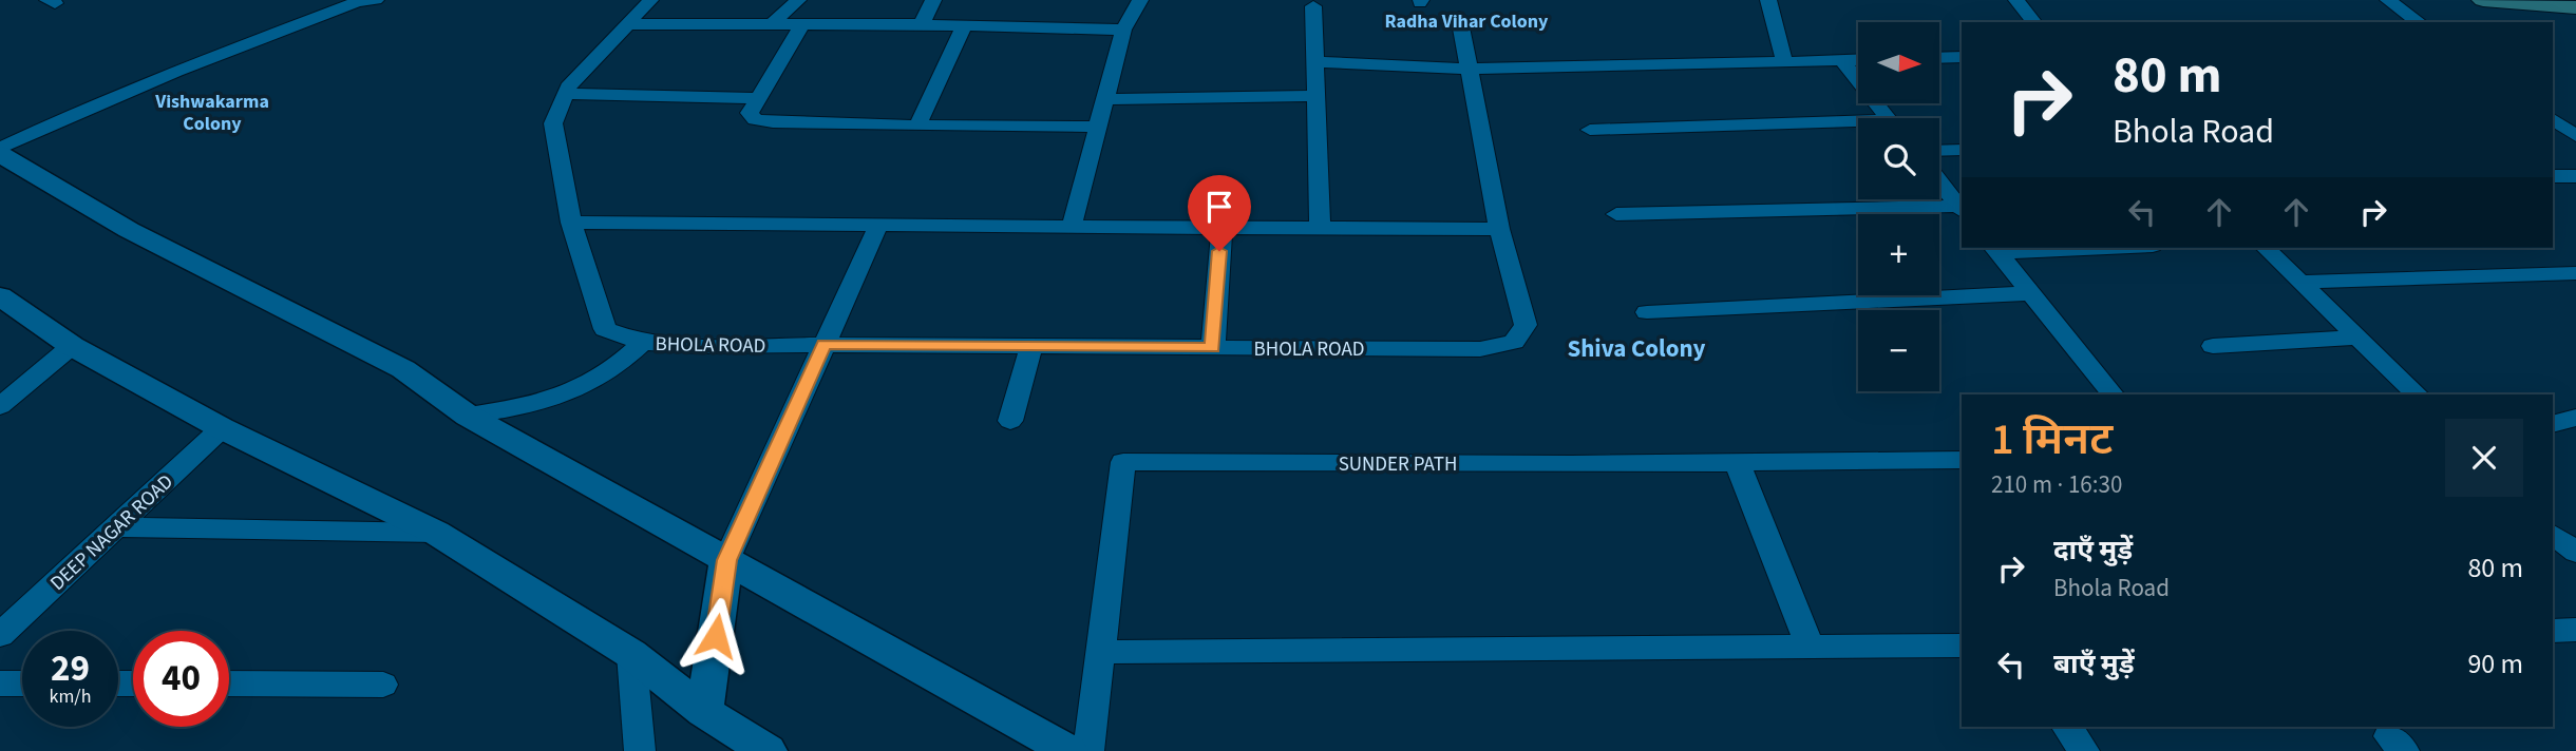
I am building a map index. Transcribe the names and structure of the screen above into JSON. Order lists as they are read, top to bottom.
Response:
{
  "streets": {
    "street": ["BHOLA ROAD", "SUNDER PATH", "DEEP NAGAR ROAD"]
  },
  "districts": ["Radha Vihar Colony", "Vishwakarma Colony", "Shiva Colony"],
  "north": "right",
  "page": {
    "map_buttons": ["+", "−"],
    "turn": ["80 m", "Bhola Road"],
    "heading": ["1 मिनट", "210 m · 16:30"],
    "list": [
      {
        "name": "दाएँ मुड़ें",
        "note": "Bhola Road",
        "value": "80 m"
      },
      {
        "name": "बाएँ मुड़ें",
        "value": "90 m"
      }
    ],
    "speed": "29 km/h",
    "limit": "40"
  }
}
